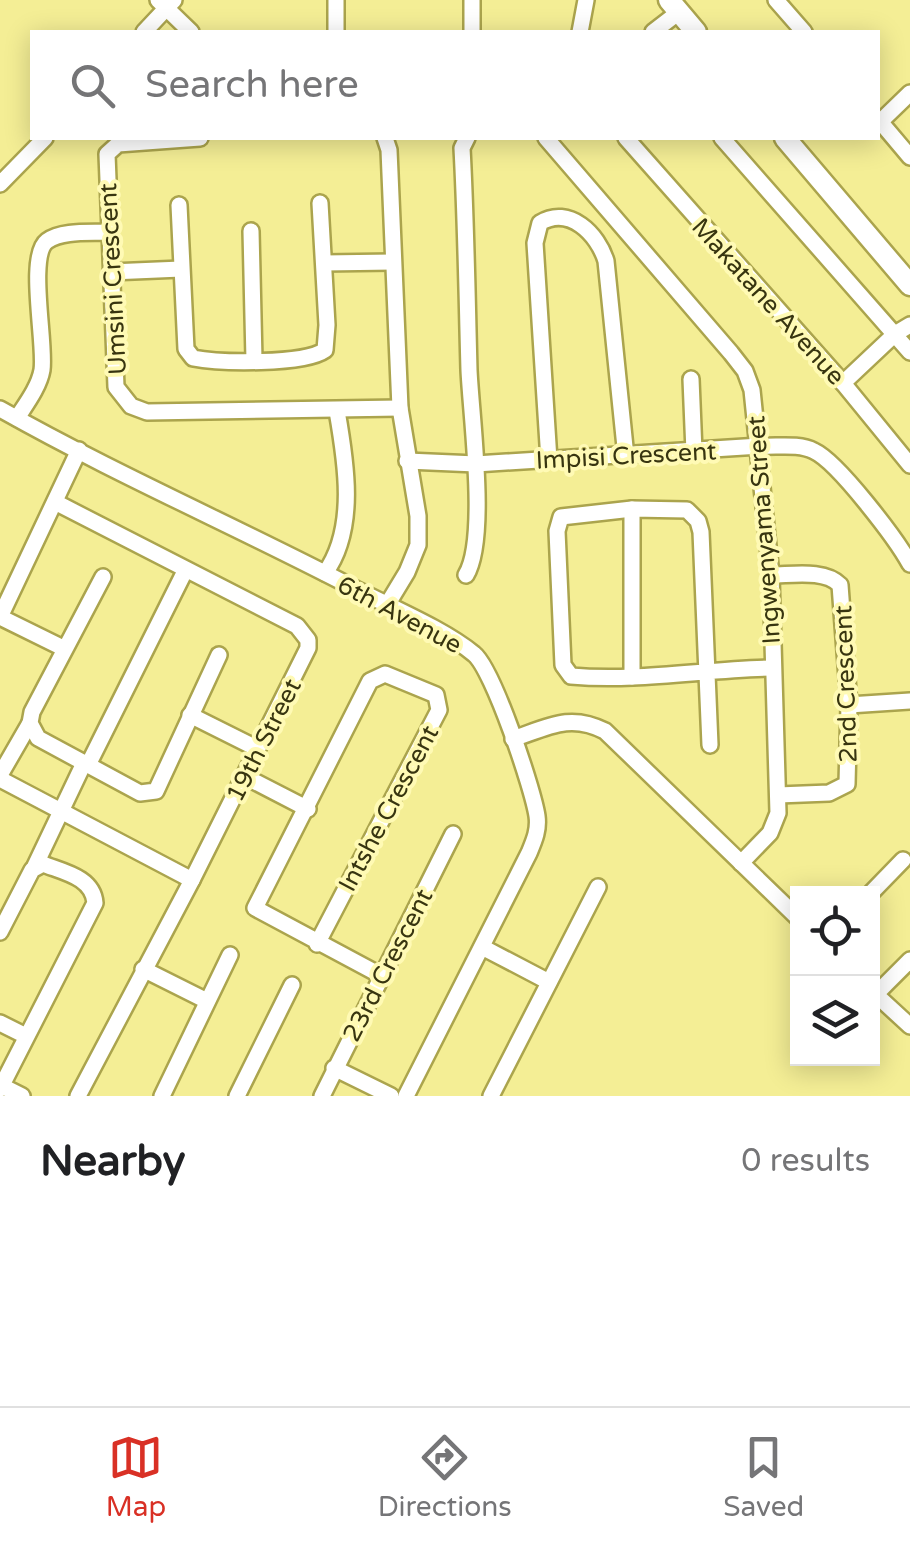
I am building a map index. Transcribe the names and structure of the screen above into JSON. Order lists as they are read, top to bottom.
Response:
{
  "streets": {
    "street": [
      "Umsini Crescent",
      "Makatane Avenue",
      "Impisi Crescent",
      "Ingwenyama Street",
      "6th Avenue",
      "2nd Crescent",
      "19th Street",
      "Intshe Crescent",
      "23rd Crescent"
    ]
  },
  "crossings": [
    ["Impisi Crescent", "Ingwenyama Street"],
    ["Ingwenyama Street", "2nd Crescent"]
  ],
  "page": {
    "search": "Search here",
    "heading": ["Nearby", "0 results"],
    "nav": ["Map", "Directions", "Saved"]
  }
}
